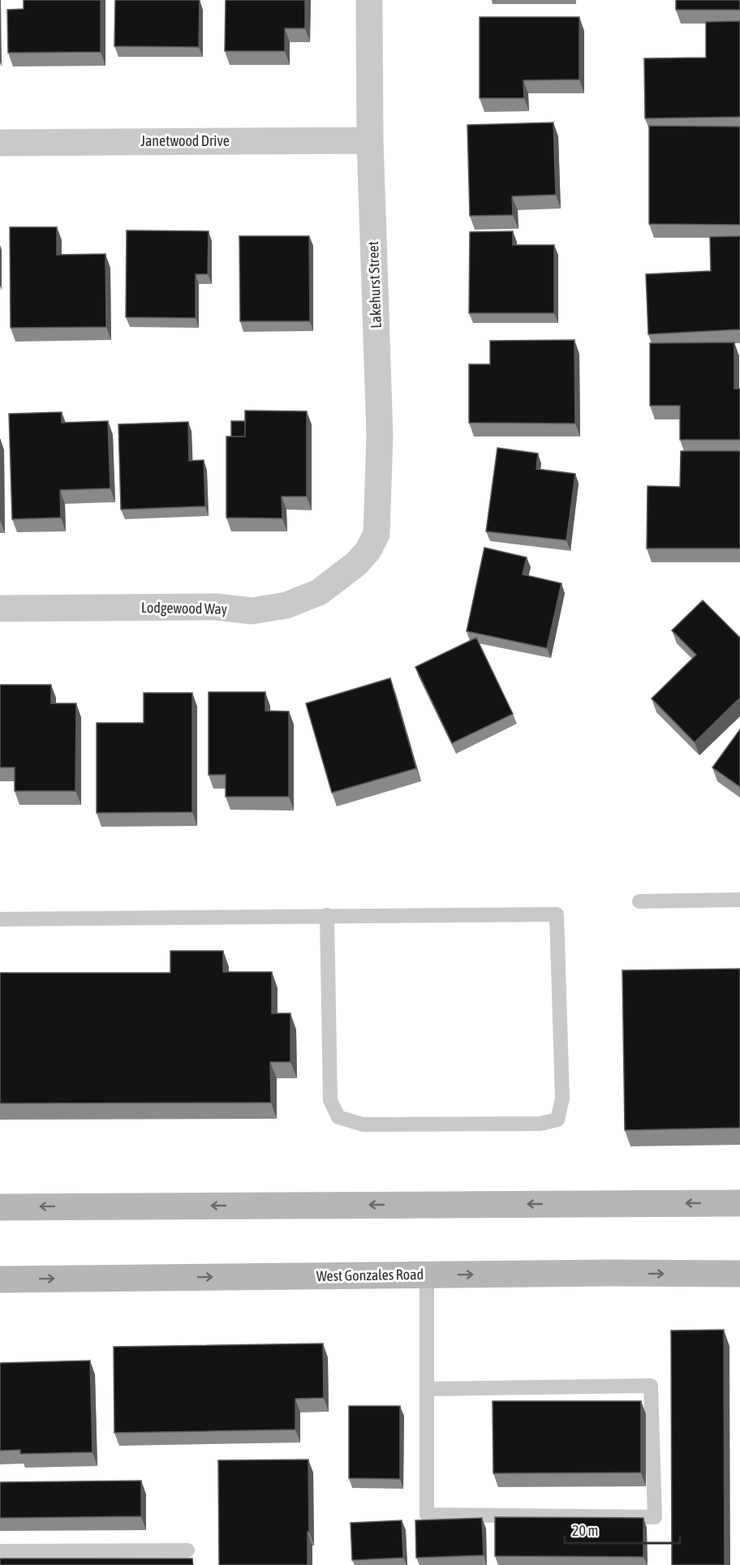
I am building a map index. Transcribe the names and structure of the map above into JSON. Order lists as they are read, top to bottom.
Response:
{
  "streets": {
    "main road": ["West Gonzales Road"],
    "street": ["Janetwood Drive", "Lakehurst Street", "Lodgewood Way"]
  },
  "crossings": [
    ["Janetwood Drive", "Lakehurst Street"],
    ["Lakehurst Street", "Lodgewood Way"]
  ],
  "scale_bar": "20 m"
}
